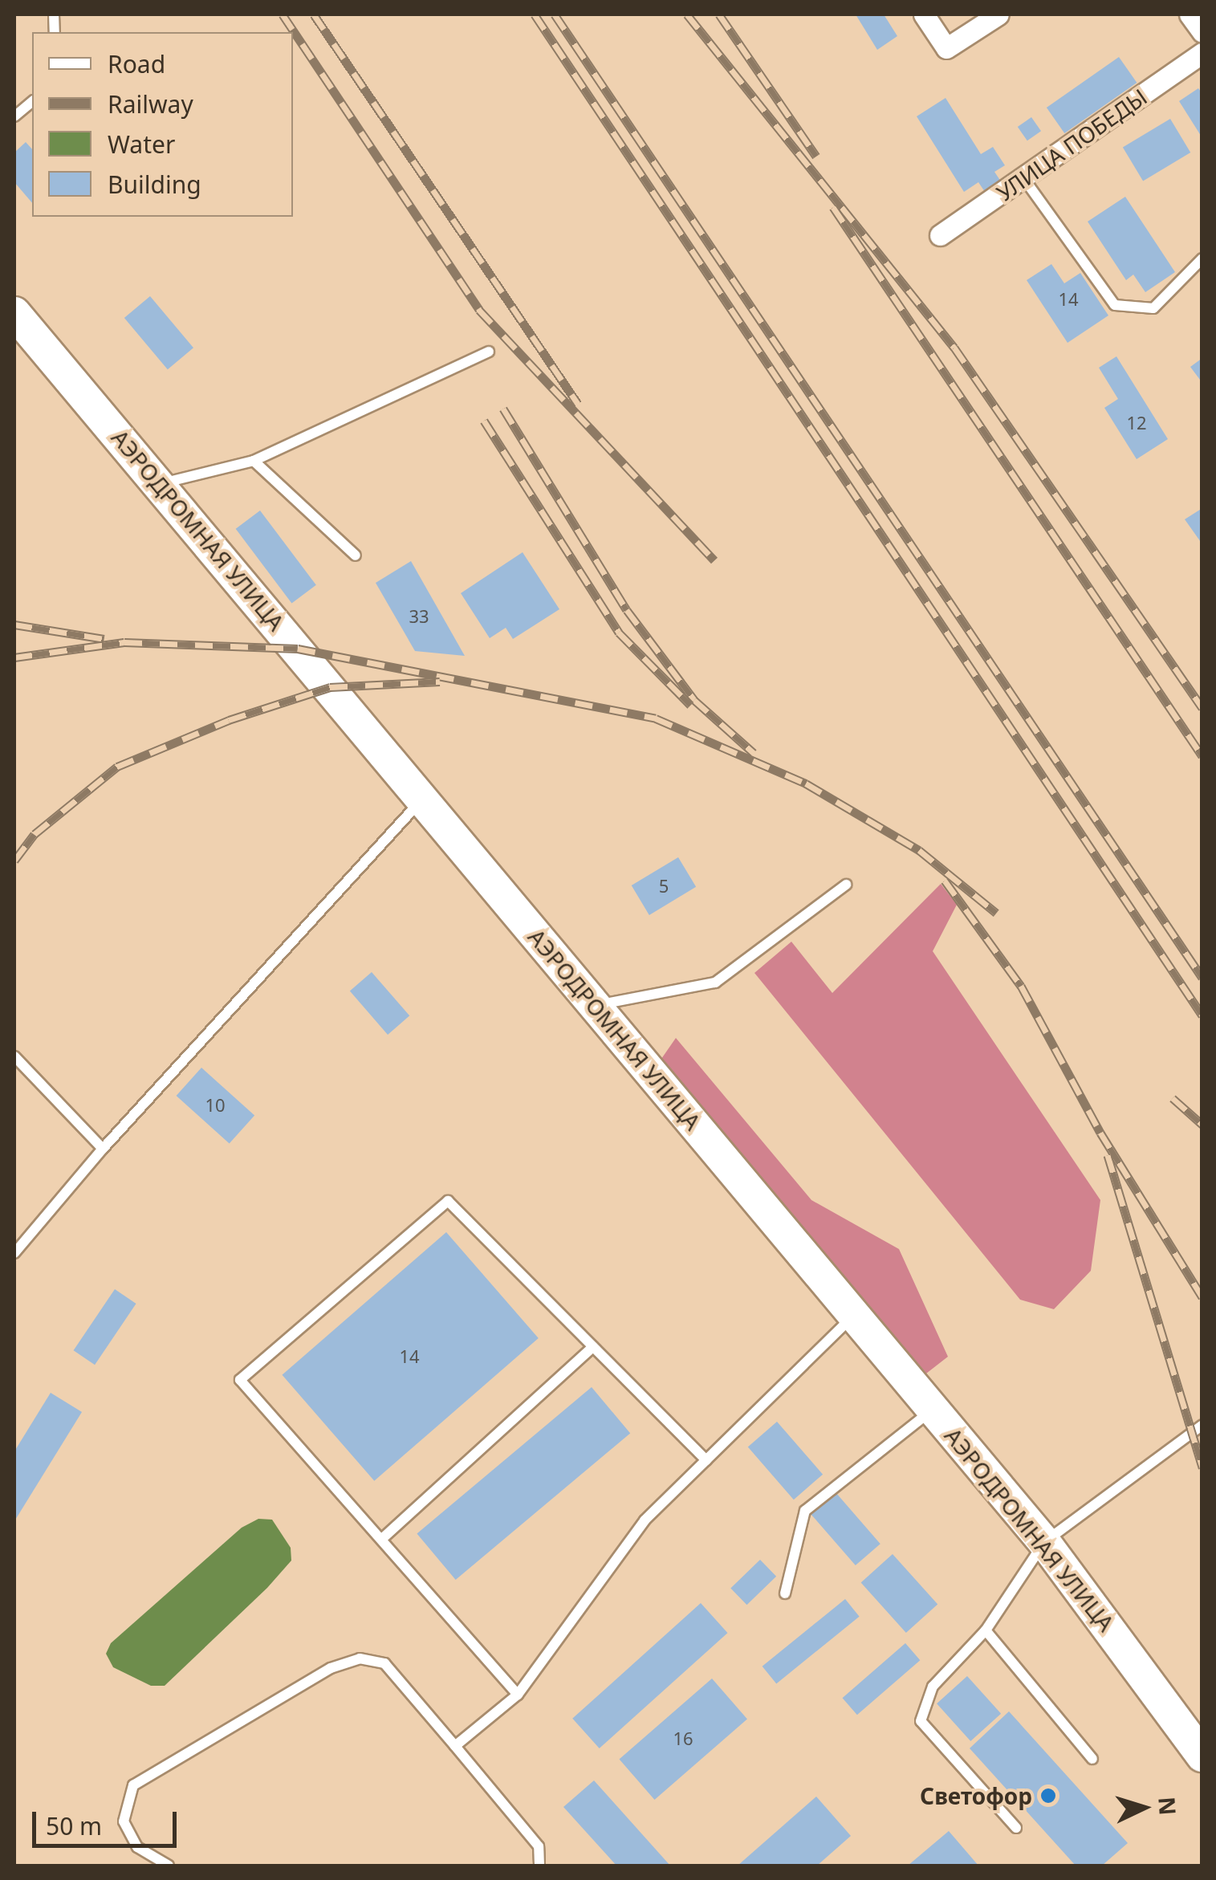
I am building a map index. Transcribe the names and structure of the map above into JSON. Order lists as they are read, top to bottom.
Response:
{
  "streets": {
    "main road": ["АЭРОДРОМНАЯ УЛИЦА"],
    "street": ["УЛИЦА ПОБЕДЫ"]
  },
  "places": ["Светофор"],
  "house_numbers": [
    "14",
    "12",
    "33",
    "5",
    "10",
    "14",
    "16"
  ],
  "legend": [
    "Road",
    "Railway",
    "Water",
    "Building"
  ],
  "scale_bar": "50 m",
  "north": "right"
}
